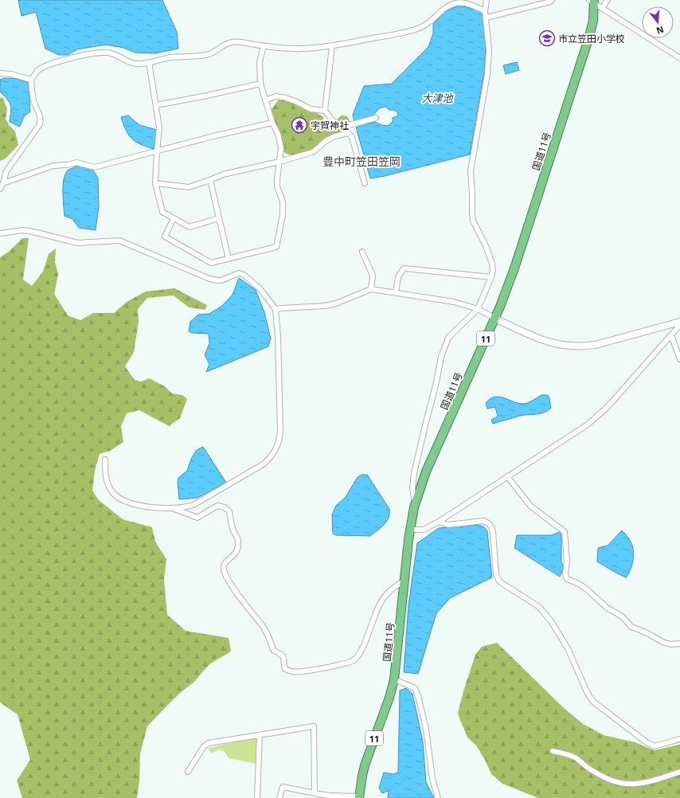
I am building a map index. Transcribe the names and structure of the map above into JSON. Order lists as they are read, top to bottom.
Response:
{
  "streets": {
    "highway": ["国道11号", "11"]
  },
  "districts": ["豊中町笠田笠岡"],
  "water": ["大津池"],
  "places": {
    "school or university": ["市立笠田小学校"],
    "temple": ["宇賀神社"]
  },
  "north": "bottom"
}
